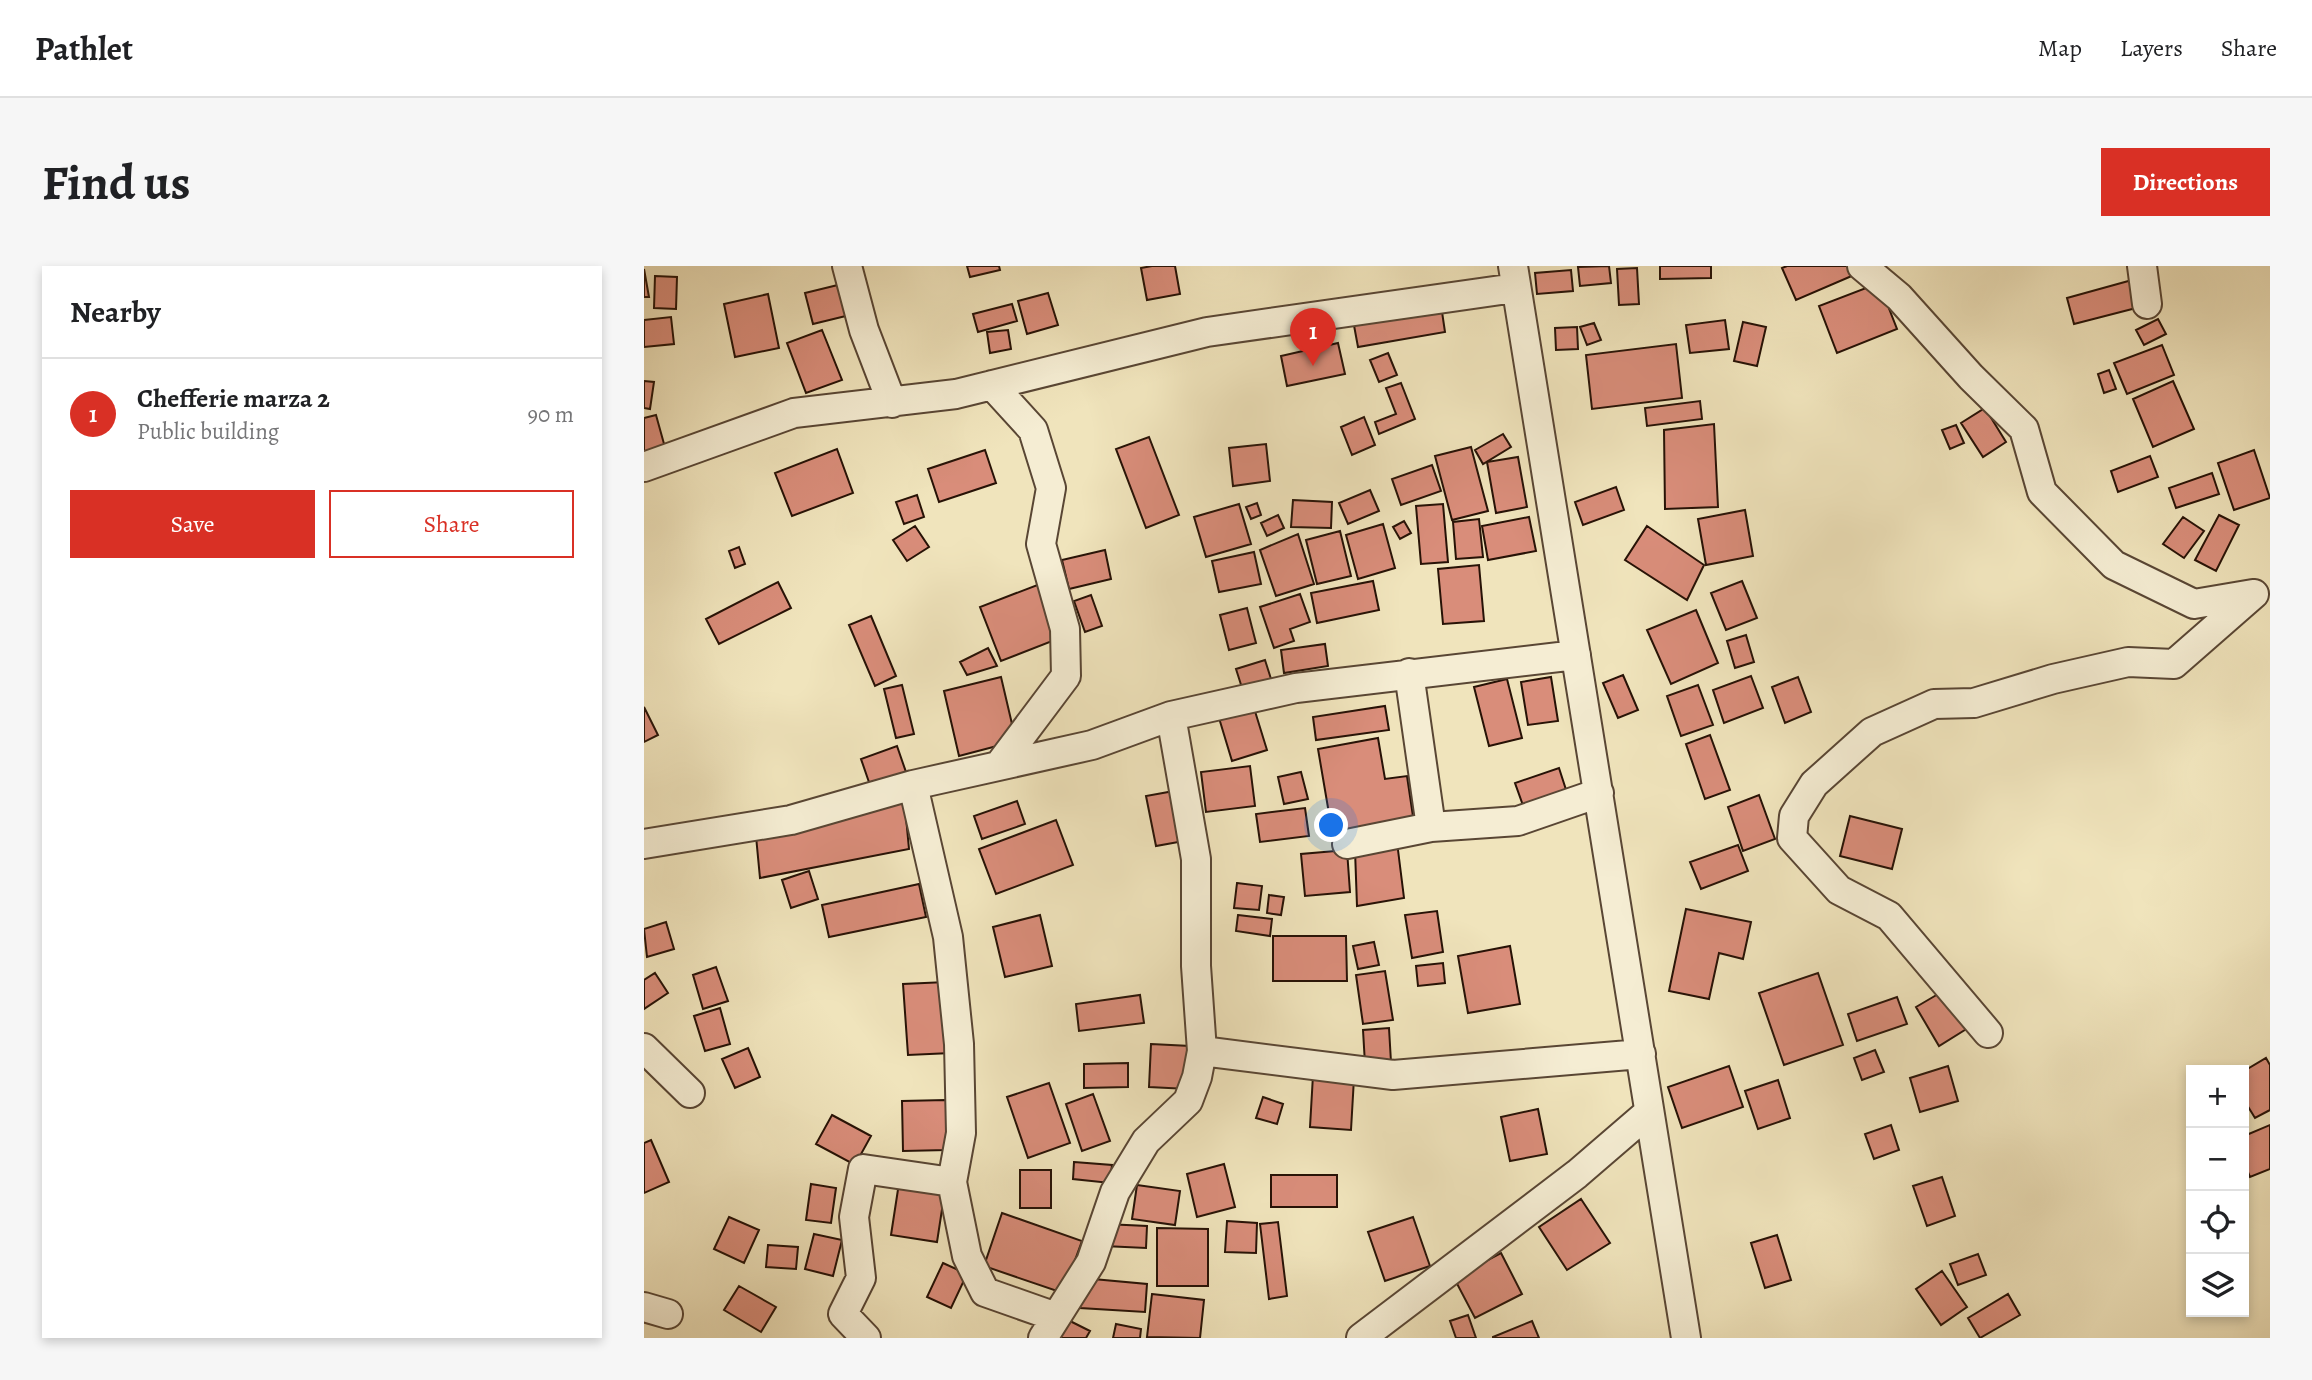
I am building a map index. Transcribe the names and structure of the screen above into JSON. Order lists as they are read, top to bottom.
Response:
{
  "page": {
    "header": "Pathlet",
    "nav": ["Map", "Layers", "Share"],
    "buttons": [
      "Directions",
      ["Save", "Share"]
    ],
    "title": "Find us",
    "heading": "Nearby",
    "pins": "1",
    "list": [
      {
        "mark": "1",
        "name": "Chefferie marza 2",
        "note": "Public building",
        "value": "90 m"
      }
    ],
    "map_buttons": ["+", "−"]
  }
}
